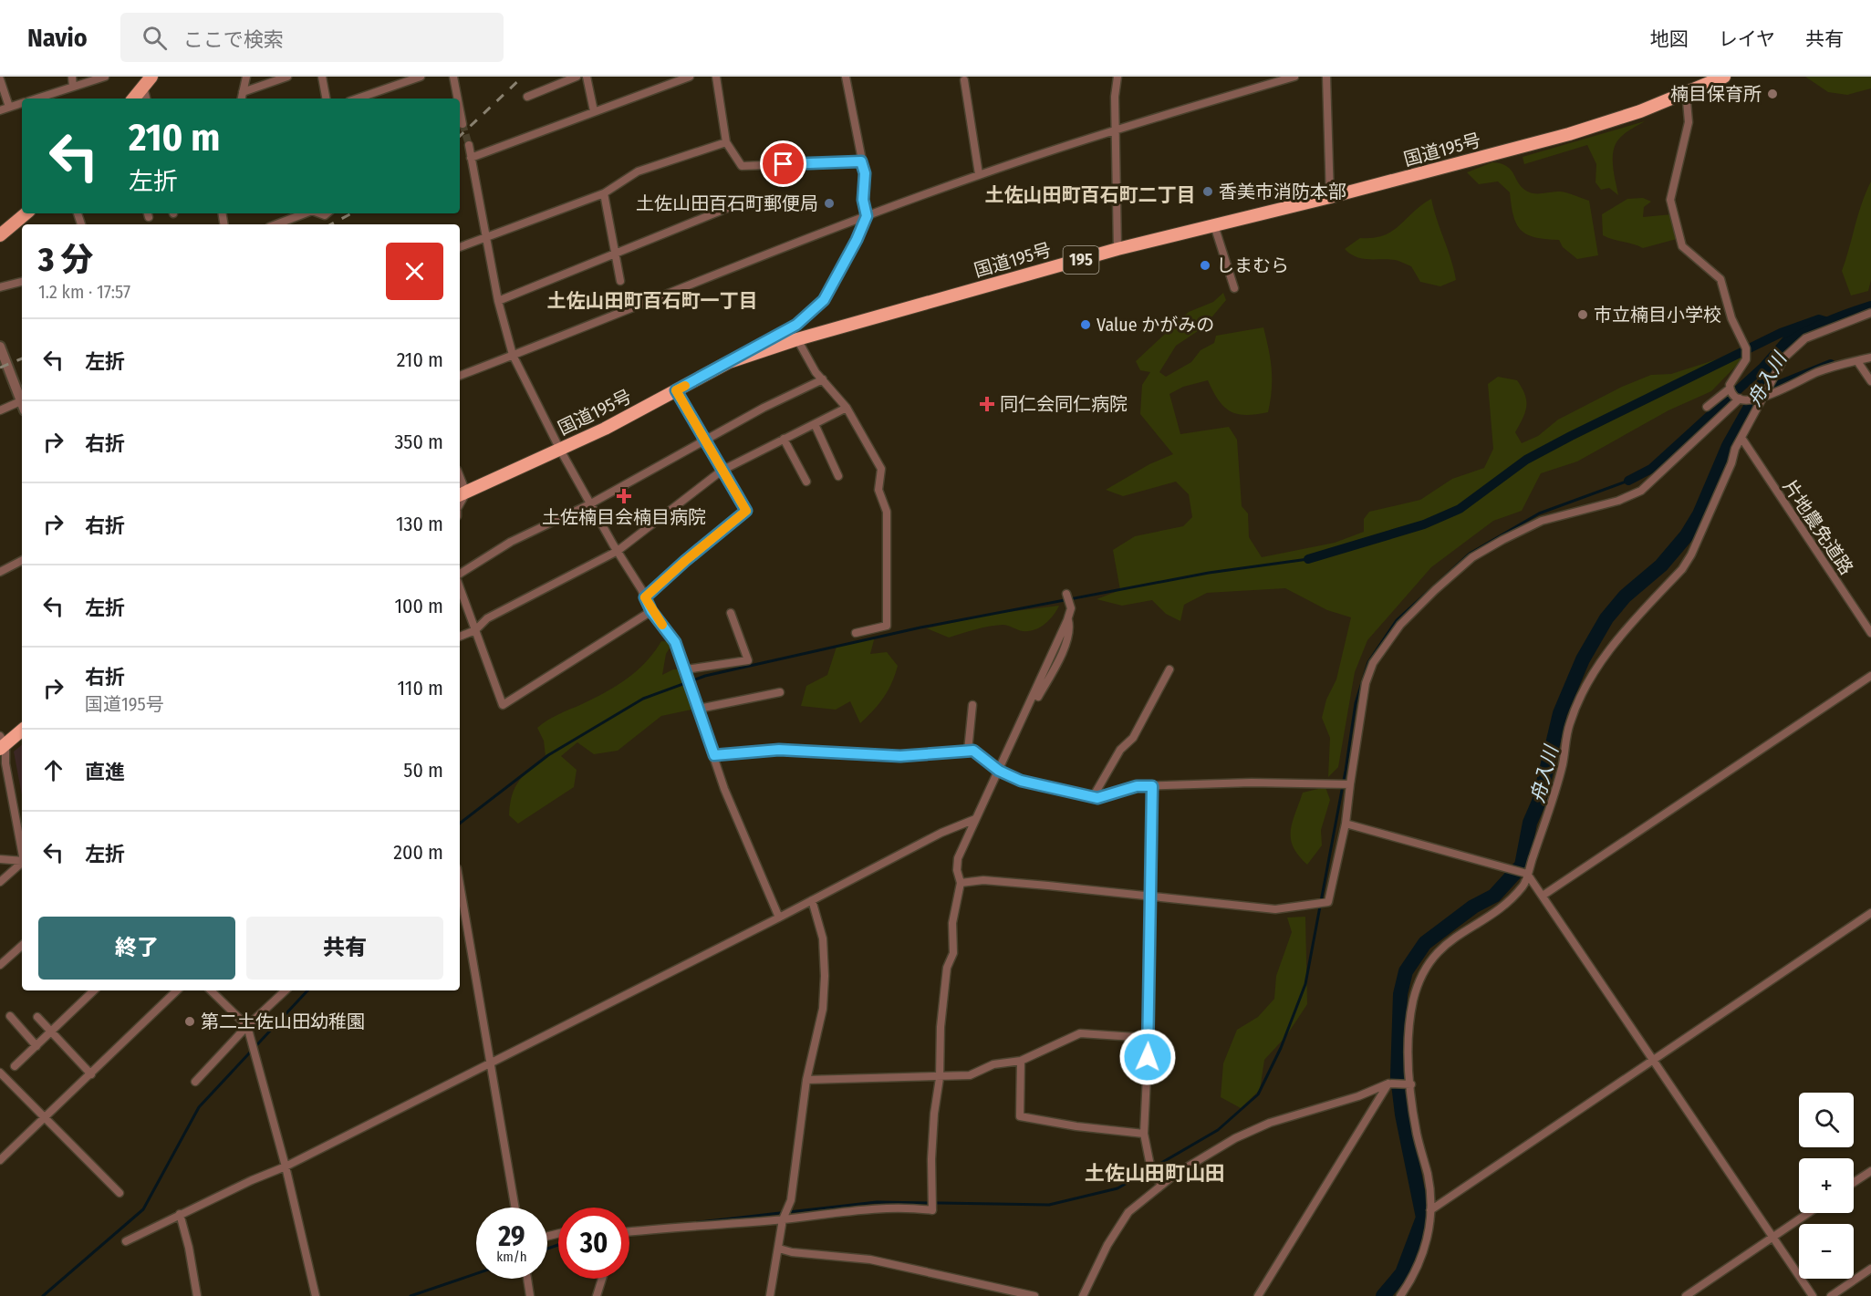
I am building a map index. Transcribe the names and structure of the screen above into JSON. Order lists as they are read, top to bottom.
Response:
{
  "streets": {
    "highway": ["国道195号", "195"],
    "street": ["片地農免道路"]
  },
  "districts": ["土佐山田町百石町二丁目", "土佐山田町百石町一丁目", "土佐山田町山田"],
  "water": ["舟入川"],
  "places": {
    "other": [
      "楠目保育所",
      "香美市消防本部",
      "土佐山田百石町郵便局",
      "しまむら",
      "市立楠目小学校",
      "Value かがみの",
      "第二土佐山田幼稚園"
    ],
    "health": ["同仁会同仁病院", "土佐楠目会楠目病院"]
  },
  "page": {
    "header": "Navio",
    "search": "ここで検索",
    "nav": ["地図", "レイヤ", "共有"],
    "turn": ["210 m", "左折"],
    "heading": ["3 分", "1.2 km · 17:57"],
    "list": [
      {
        "name": "左折",
        "value": "210 m"
      },
      {
        "name": "右折",
        "value": "350 m"
      },
      {
        "name": "右折",
        "value": "130 m"
      },
      {
        "name": "左折",
        "value": "100 m"
      },
      {
        "name": "右折",
        "note": "国道195号",
        "value": "110 m"
      },
      {
        "name": "直進",
        "value": "50 m"
      },
      {
        "name": "左折",
        "value": "200 m"
      }
    ],
    "buttons": ["終了", "共有"],
    "map_buttons": ["+", "−"],
    "speed": "29 km/h",
    "limit": "30"
  }
}
